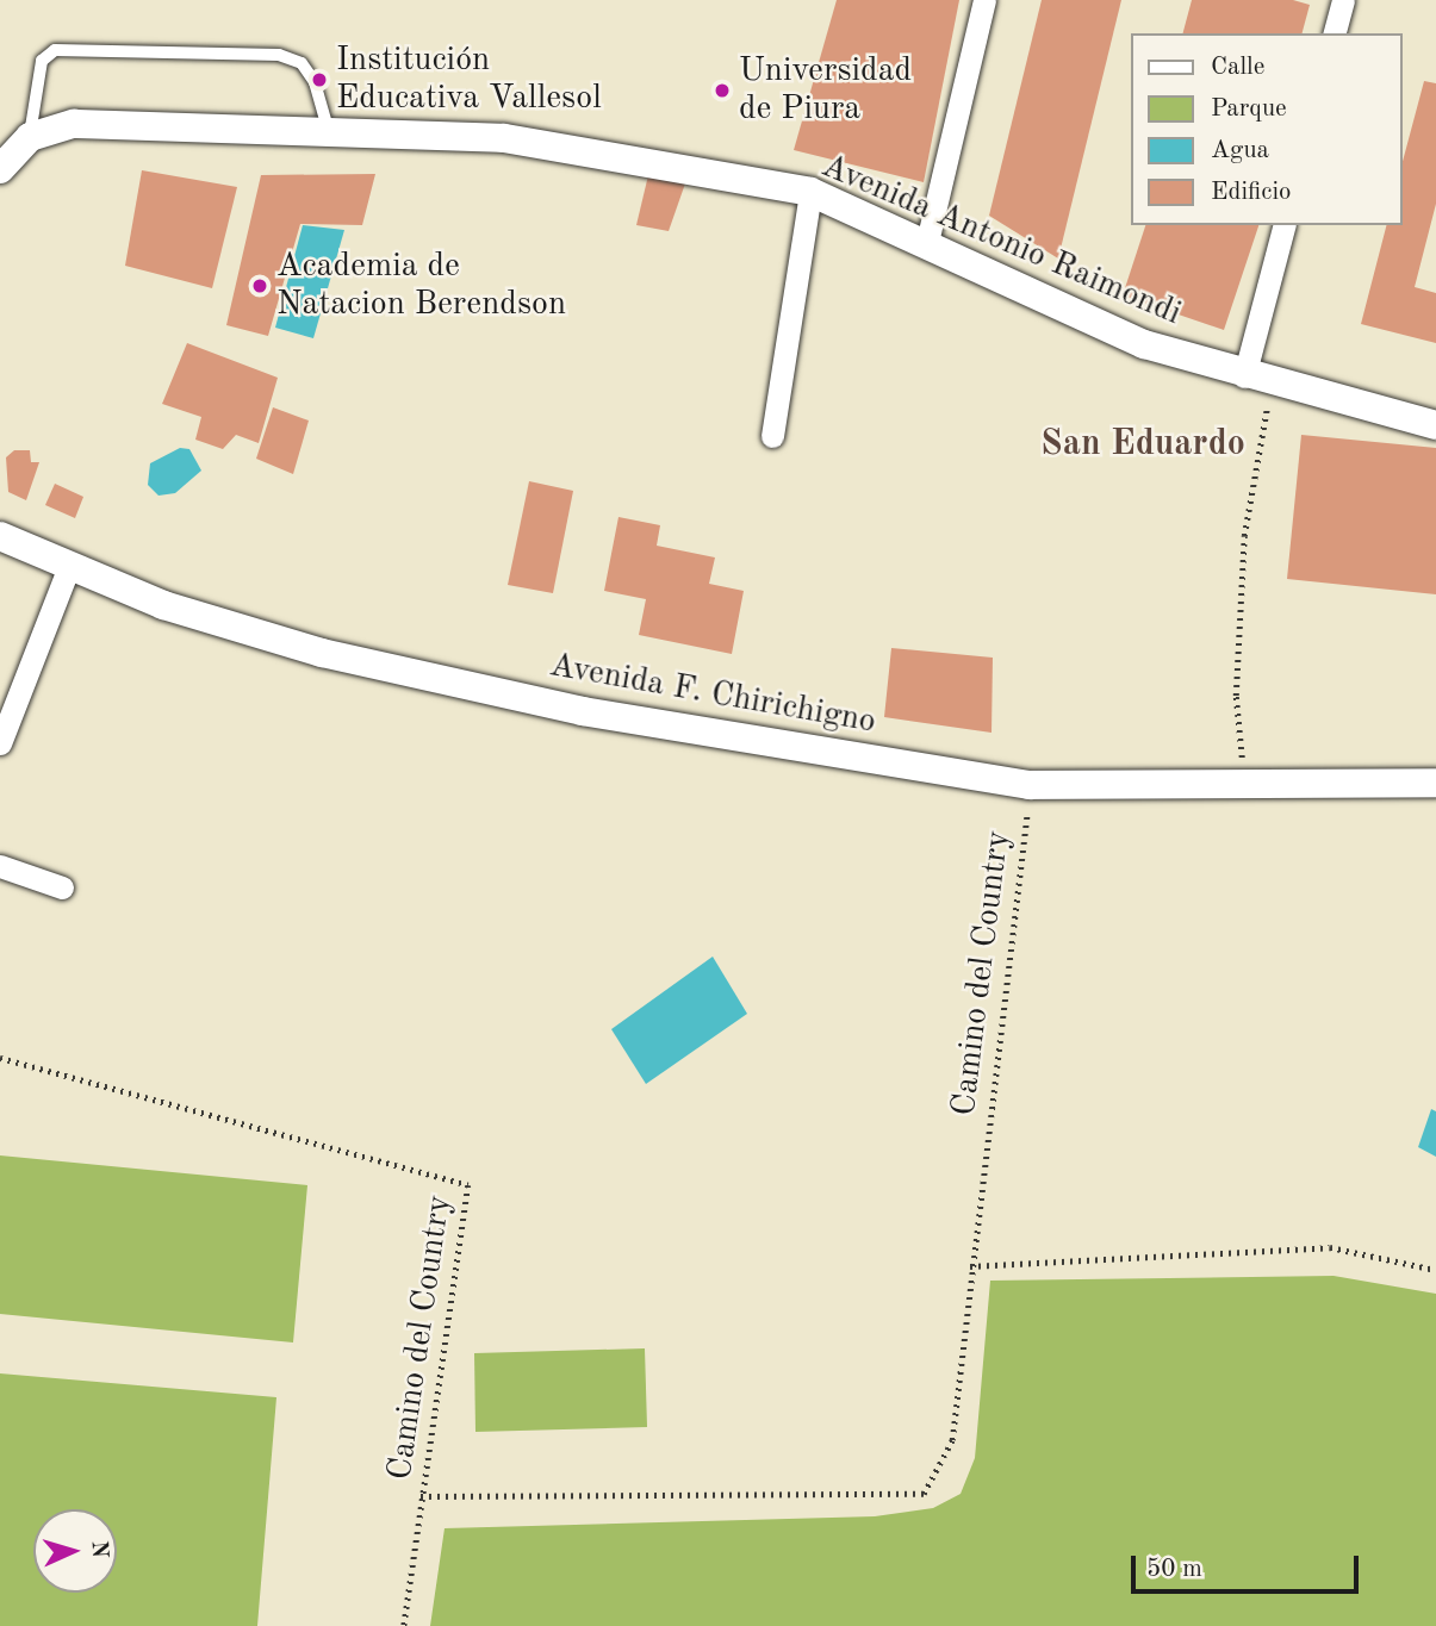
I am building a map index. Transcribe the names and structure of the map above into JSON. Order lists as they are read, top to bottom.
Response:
{
  "streets": {
    "street": ["Avenida Antonio Raimondi", "Avenida F. Chirichigno"],
    "path": ["Camino del Country"]
  },
  "crossings": [
    ["Avenida F. Chirichigno", "Camino del Country"]
  ],
  "districts": ["San Eduardo"],
  "places": ["Institución Educativa Vallesol", "Universidad de Piura", "Academia de Natacion Berendson"],
  "legend": [
    "Calle",
    "Parque",
    "Agua",
    "Edificio"
  ],
  "scale_bar": "50 m",
  "north": "right"
}
